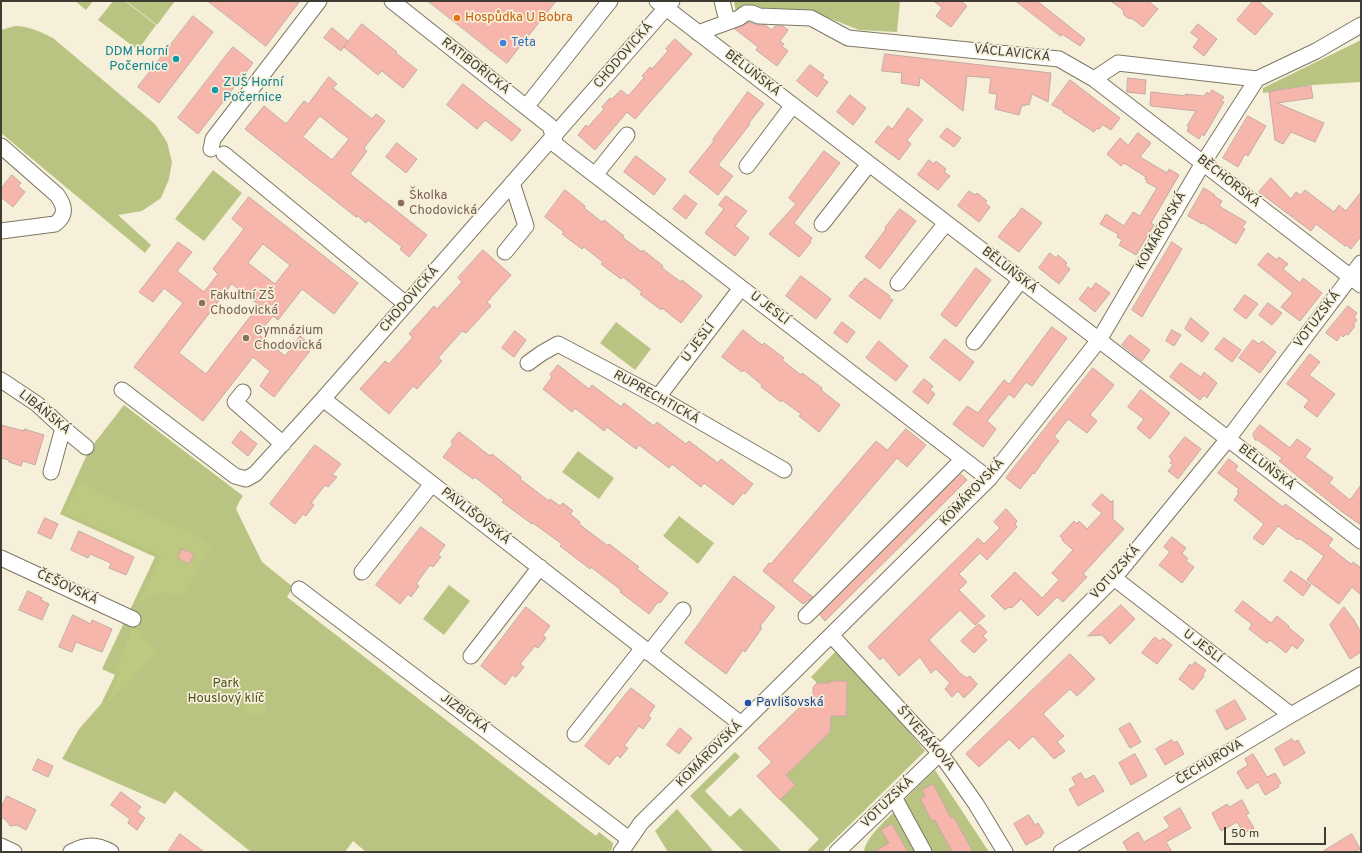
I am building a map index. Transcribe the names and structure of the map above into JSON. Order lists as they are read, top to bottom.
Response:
{
  "streets": {
    "street": [
      "VÁCLAVICKÁ",
      "CHODOVICKÁ",
      "RATIBOŘICKÁ",
      "BĚLUŇSKÁ",
      "BĚCHORSKÁ",
      "KOMÁROVSKÁ",
      "U JESLÍ",
      "VOTUZSKÁ",
      "RUPRECHTICKÁ",
      "LIBÁŇSKÁ",
      "PAVLIŠOVSKÁ",
      "ČEŠOVSKÁ",
      "JIZBICKÁ",
      "ŠTVERÁKOVA",
      "ČECHUROVA"
    ]
  },
  "crossings": [
    ["VÁCLAVICKÁ", "BĚLUŇSKÁ"],
    ["VÁCLAVICKÁ", "BĚCHORSKÁ"],
    ["CHODOVICKÁ", "RATIBOŘICKÁ"],
    ["CHODOVICKÁ", "BĚLUŇSKÁ"],
    ["CHODOVICKÁ", "U JESLÍ"],
    ["CHODOVICKÁ", "PAVLIŠOVSKÁ"],
    ["RATIBOŘICKÁ", "U JESLÍ"],
    ["BĚLUŇSKÁ", "KOMÁROVSKÁ"],
    ["BĚLUŇSKÁ", "VOTUZSKÁ"],
    ["BĚCHORSKÁ", "KOMÁROVSKÁ"],
    ["BĚCHORSKÁ", "VOTUZSKÁ"],
    ["KOMÁROVSKÁ", "U JESLÍ"],
    ["KOMÁROVSKÁ", "PAVLIŠOVSKÁ"],
    ["KOMÁROVSKÁ", "JIZBICKÁ"],
    ["KOMÁROVSKÁ", "ŠTVERÁKOVA"],
    ["U JESLÍ", "VOTUZSKÁ"],
    ["U JESLÍ", "RUPRECHTICKÁ"],
    ["U JESLÍ", "ČECHUROVA"],
    ["VOTUZSKÁ", "ŠTVERÁKOVA"]
  ],
  "parks": ["Park Houslový klíč"],
  "places": [
    "Hospůdka U Bobra",
    "Teta",
    "DDM Horní Počernice",
    "ZUŠ Horní Počernice",
    "Školka Chodovická",
    "Fakultní ZŠ Chodovická",
    "Gymnázium Chodovická",
    "Pavlišovská"
  ],
  "scale_bar": "50 m"
}
